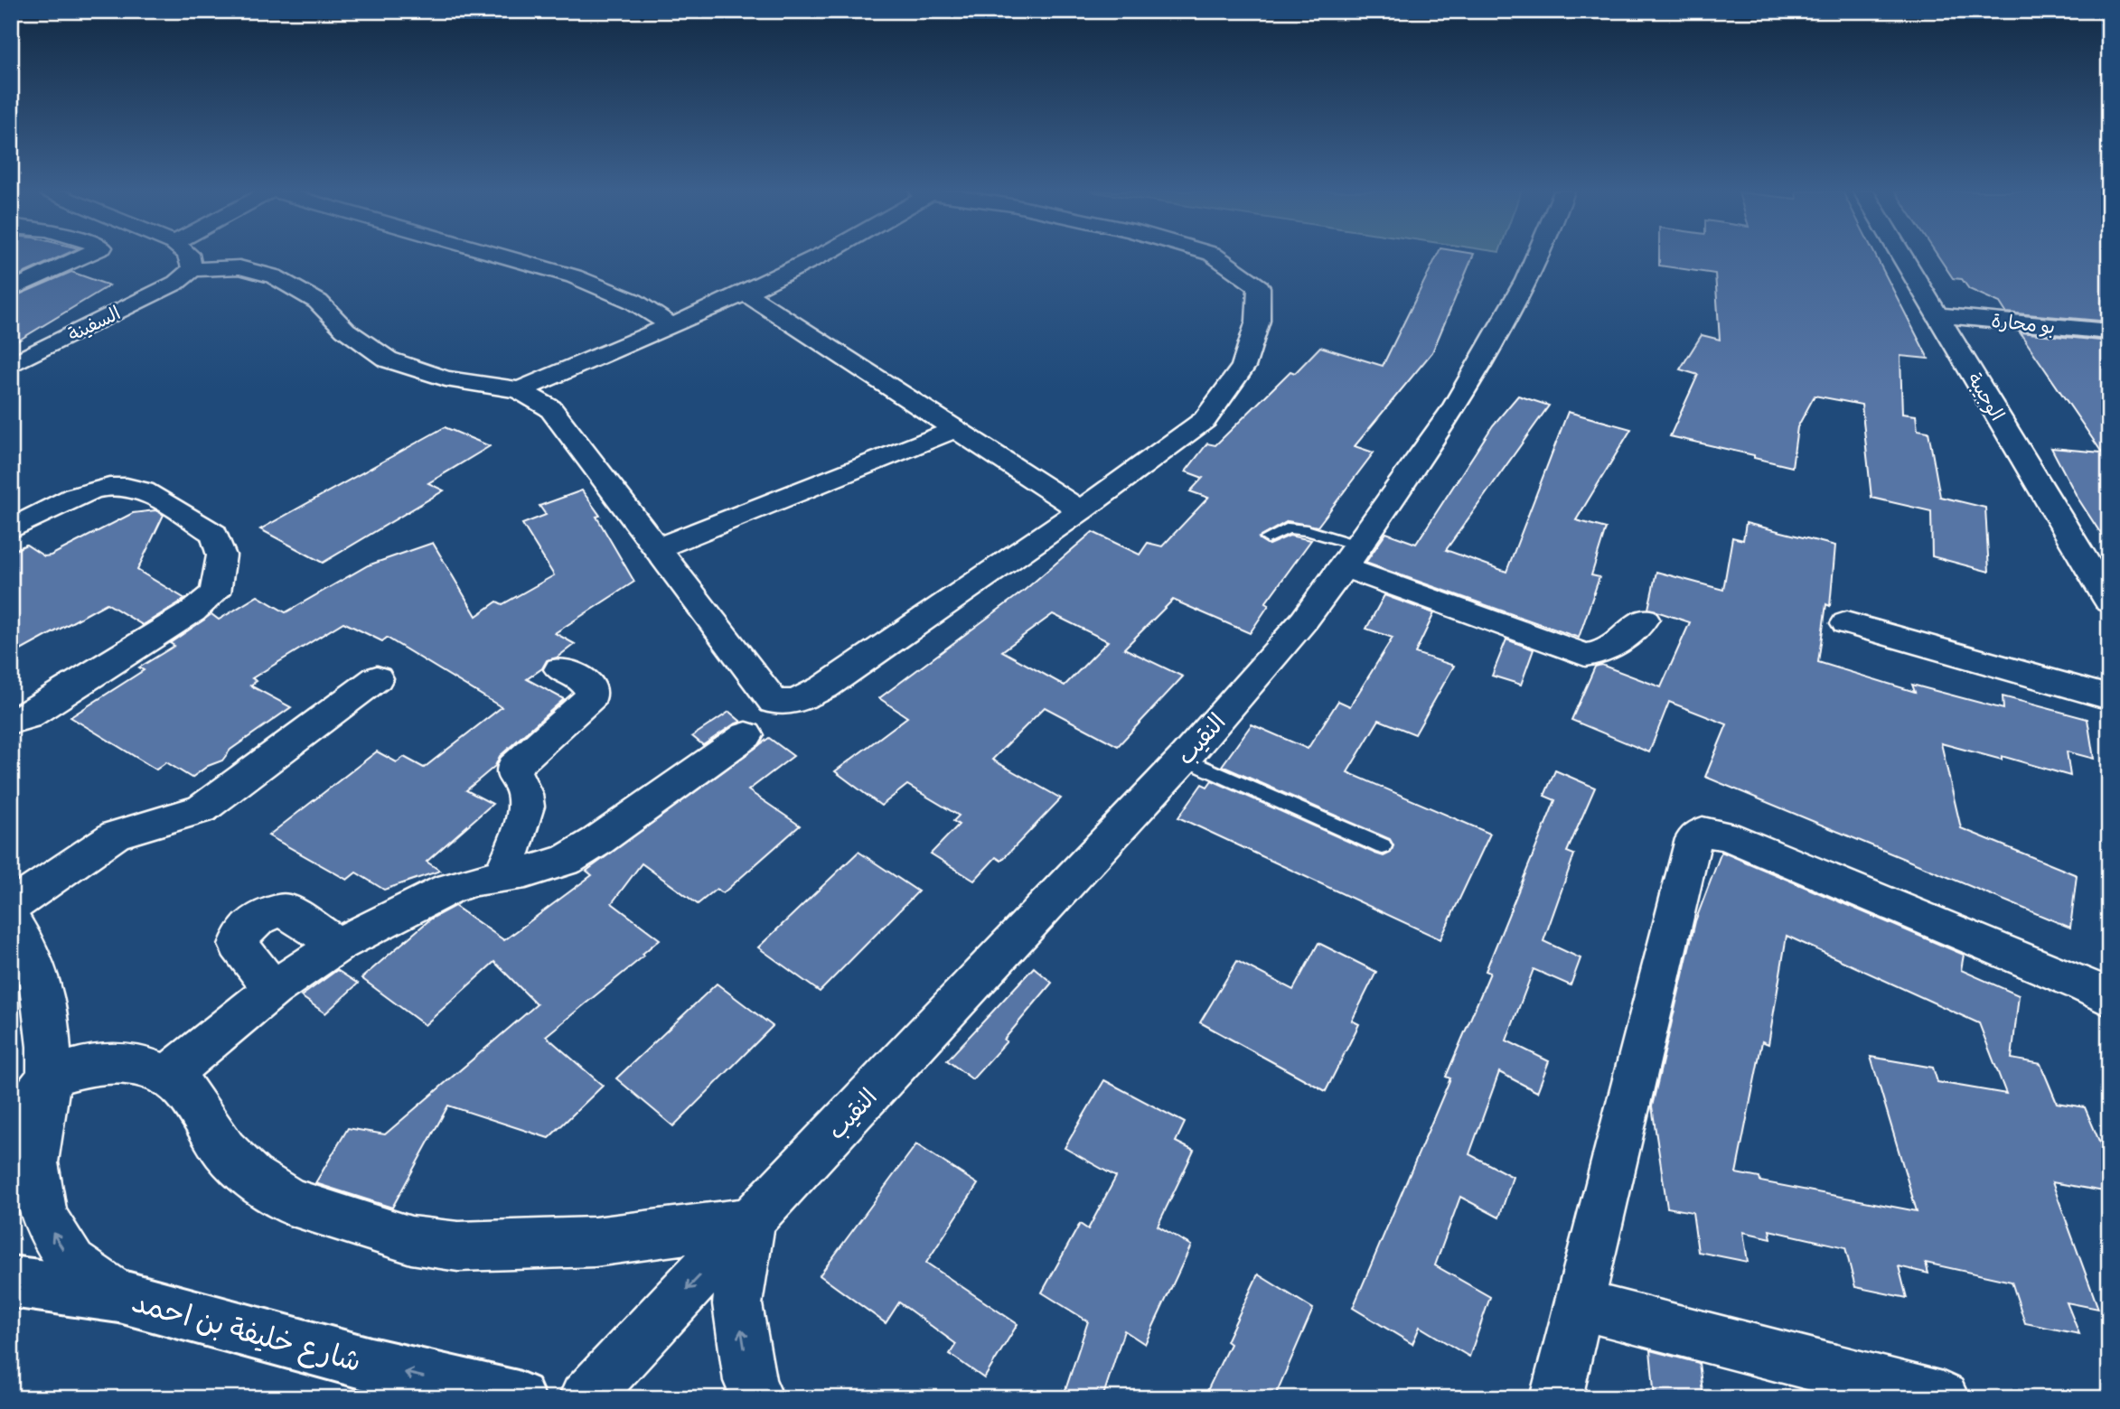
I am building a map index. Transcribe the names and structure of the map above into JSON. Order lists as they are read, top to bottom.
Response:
{
  "streets": {
    "street": [
      "السفينة",
      "بو محارة",
      "الوجيبة",
      "النقيب",
      "شارع خليفة بن احمد"
    ]
  },
  "crossings": [
    ["بو محارة", "الوجيبة"]
  ]
}
